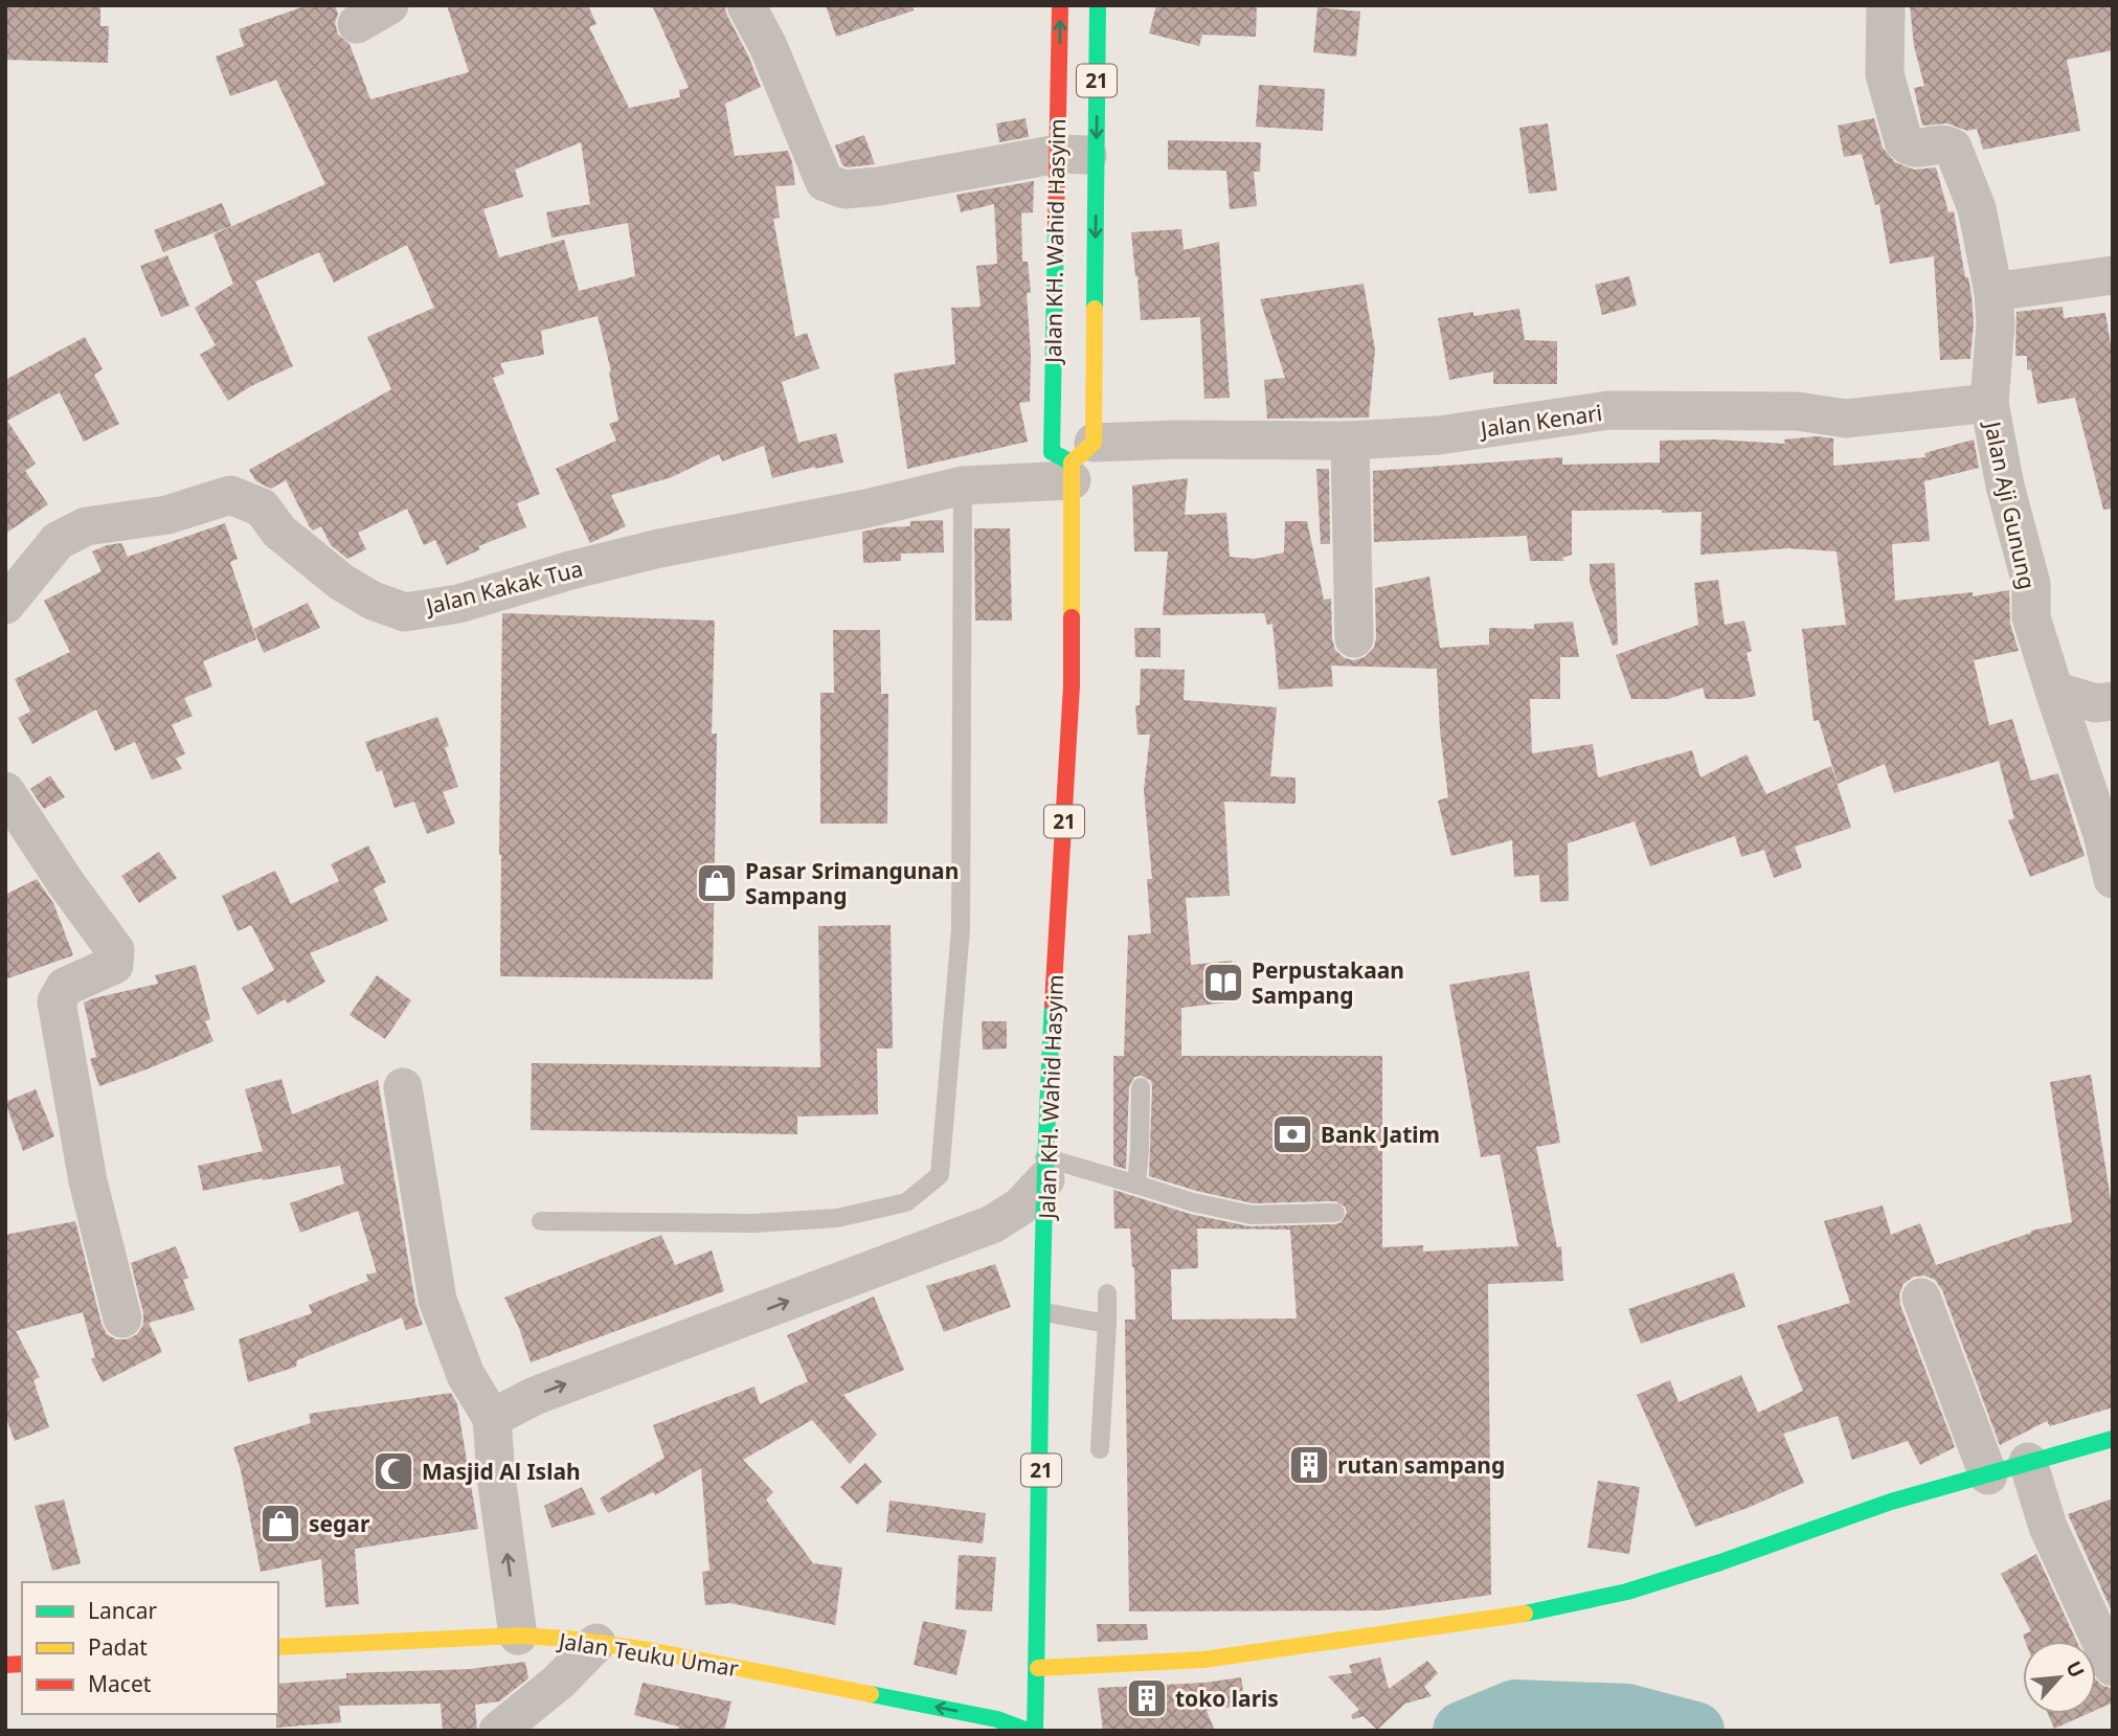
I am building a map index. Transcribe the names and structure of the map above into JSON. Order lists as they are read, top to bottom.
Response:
{
  "streets": {
    "main road": ["21", "Jalan KH. Wahid Hasyim", "Jalan Teuku Umar"],
    "street": ["Jalan Kenari", "Jalan Aji Gunung", "Jalan Kakak Tua"]
  },
  "crossings": [
    ["Jalan KH. Wahid Hasyim", "Jalan Kenari"],
    ["Jalan KH. Wahid Hasyim", "Jalan Kakak Tua"],
    ["Jalan Kenari", "Jalan Aji Gunung"],
    ["Jalan Kenari", "Jalan Kakak Tua"]
  ],
  "one_way": ["Jalan Teuku Umar"],
  "places": {
    "shop": ["Pasar Srimangunan Sampang", "segar"],
    "library": ["Perpustakaan Sampang"],
    "bank": ["Bank Jatim"],
    "building": ["rutan sampang", "toko laris"],
    "mosque": ["Masjid Al Islah"]
  },
  "legend": ["Lancar", "Padat", "Macet"],
  "north": "top right"
}
